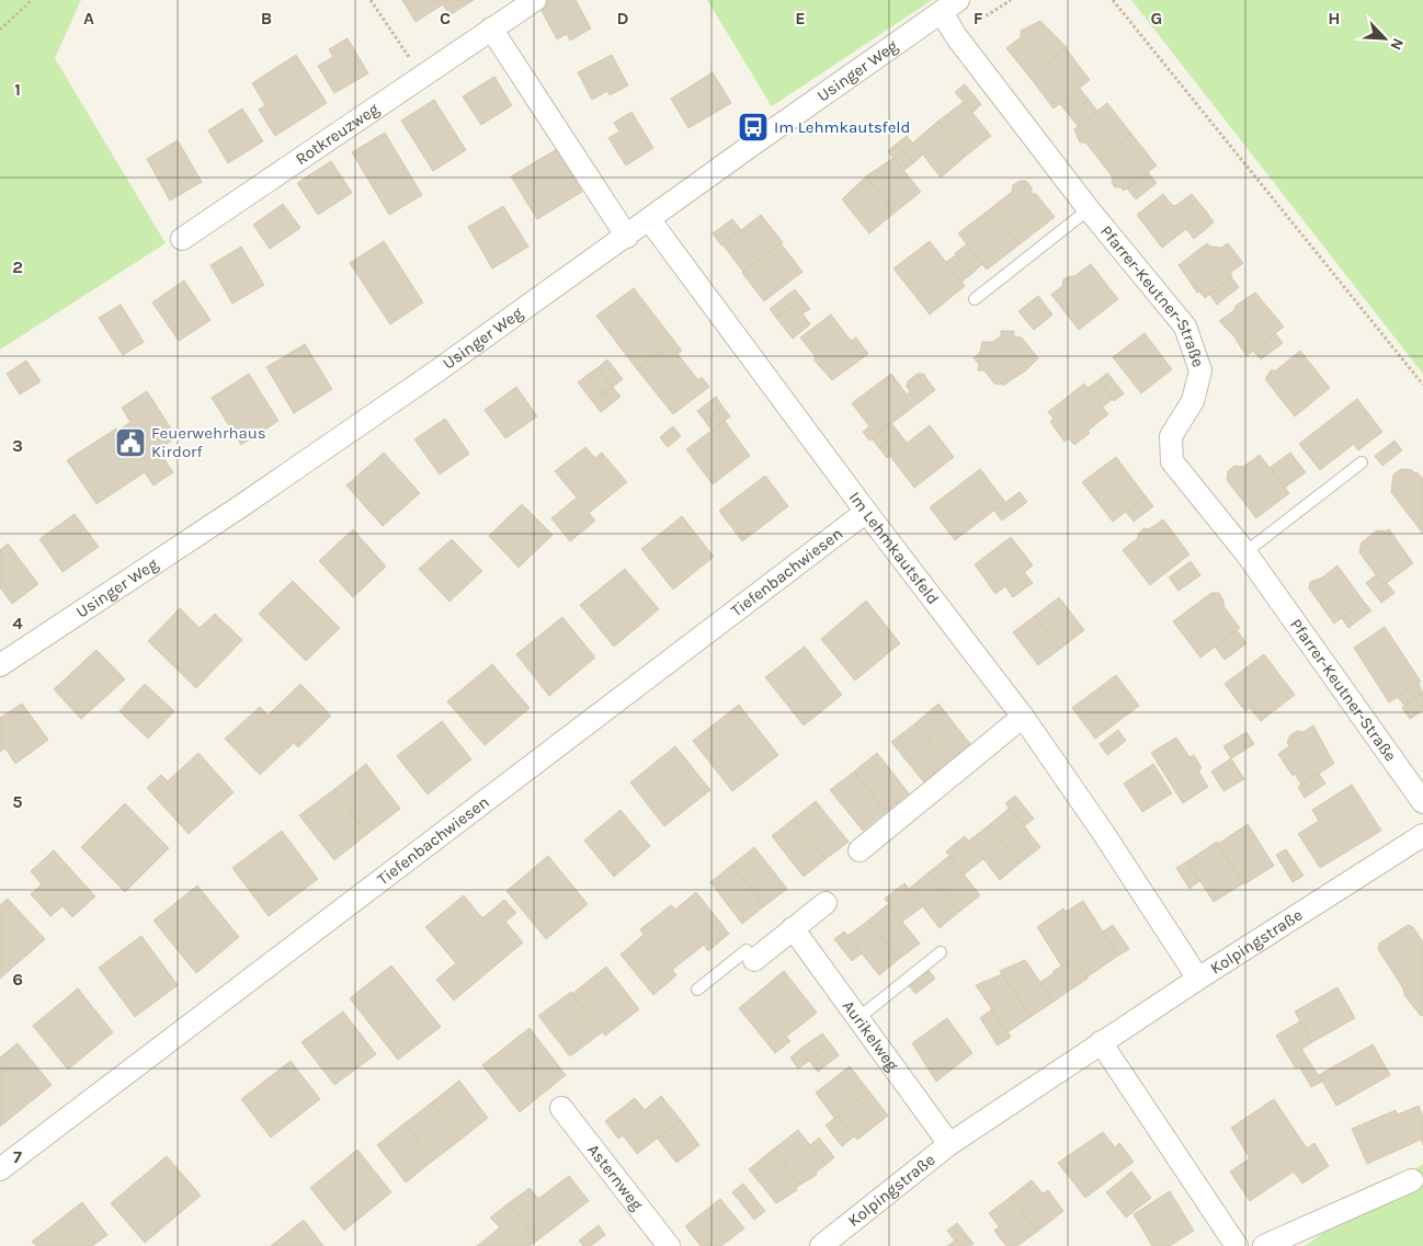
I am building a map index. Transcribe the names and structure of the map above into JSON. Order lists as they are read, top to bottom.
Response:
{
  "streets": {
    "street": [
      "Usinger Weg",
      "Rotkreuzweg",
      "Pfarrer-Keutner-Straße",
      "Im Lehmkautsfeld",
      "Tiefenbachwiesen",
      "Kolpingstraße",
      "Aurikelweg",
      "Asternweg"
    ]
  },
  "crossings": [
    ["Usinger Weg", "Pfarrer-Keutner-Straße"],
    ["Usinger Weg", "Im Lehmkautsfeld"],
    ["Im Lehmkautsfeld", "Tiefenbachwiesen"],
    ["Im Lehmkautsfeld", "Kolpingstraße"],
    ["Kolpingstraße", "Aurikelweg"]
  ],
  "places": {
    "bus stop": ["Im Lehmkautsfeld"],
    "public building": ["Feuerwehrhaus Kirdorf"]
  },
  "north": "bottom right",
  "grid": {
    "columns": [
      "A",
      "B",
      "C",
      "D",
      "E",
      "F",
      "G",
      "H"
    ],
    "rows": [
      "1",
      "2",
      "3",
      "4",
      "5",
      "6",
      "7"
    ]
  }
}
